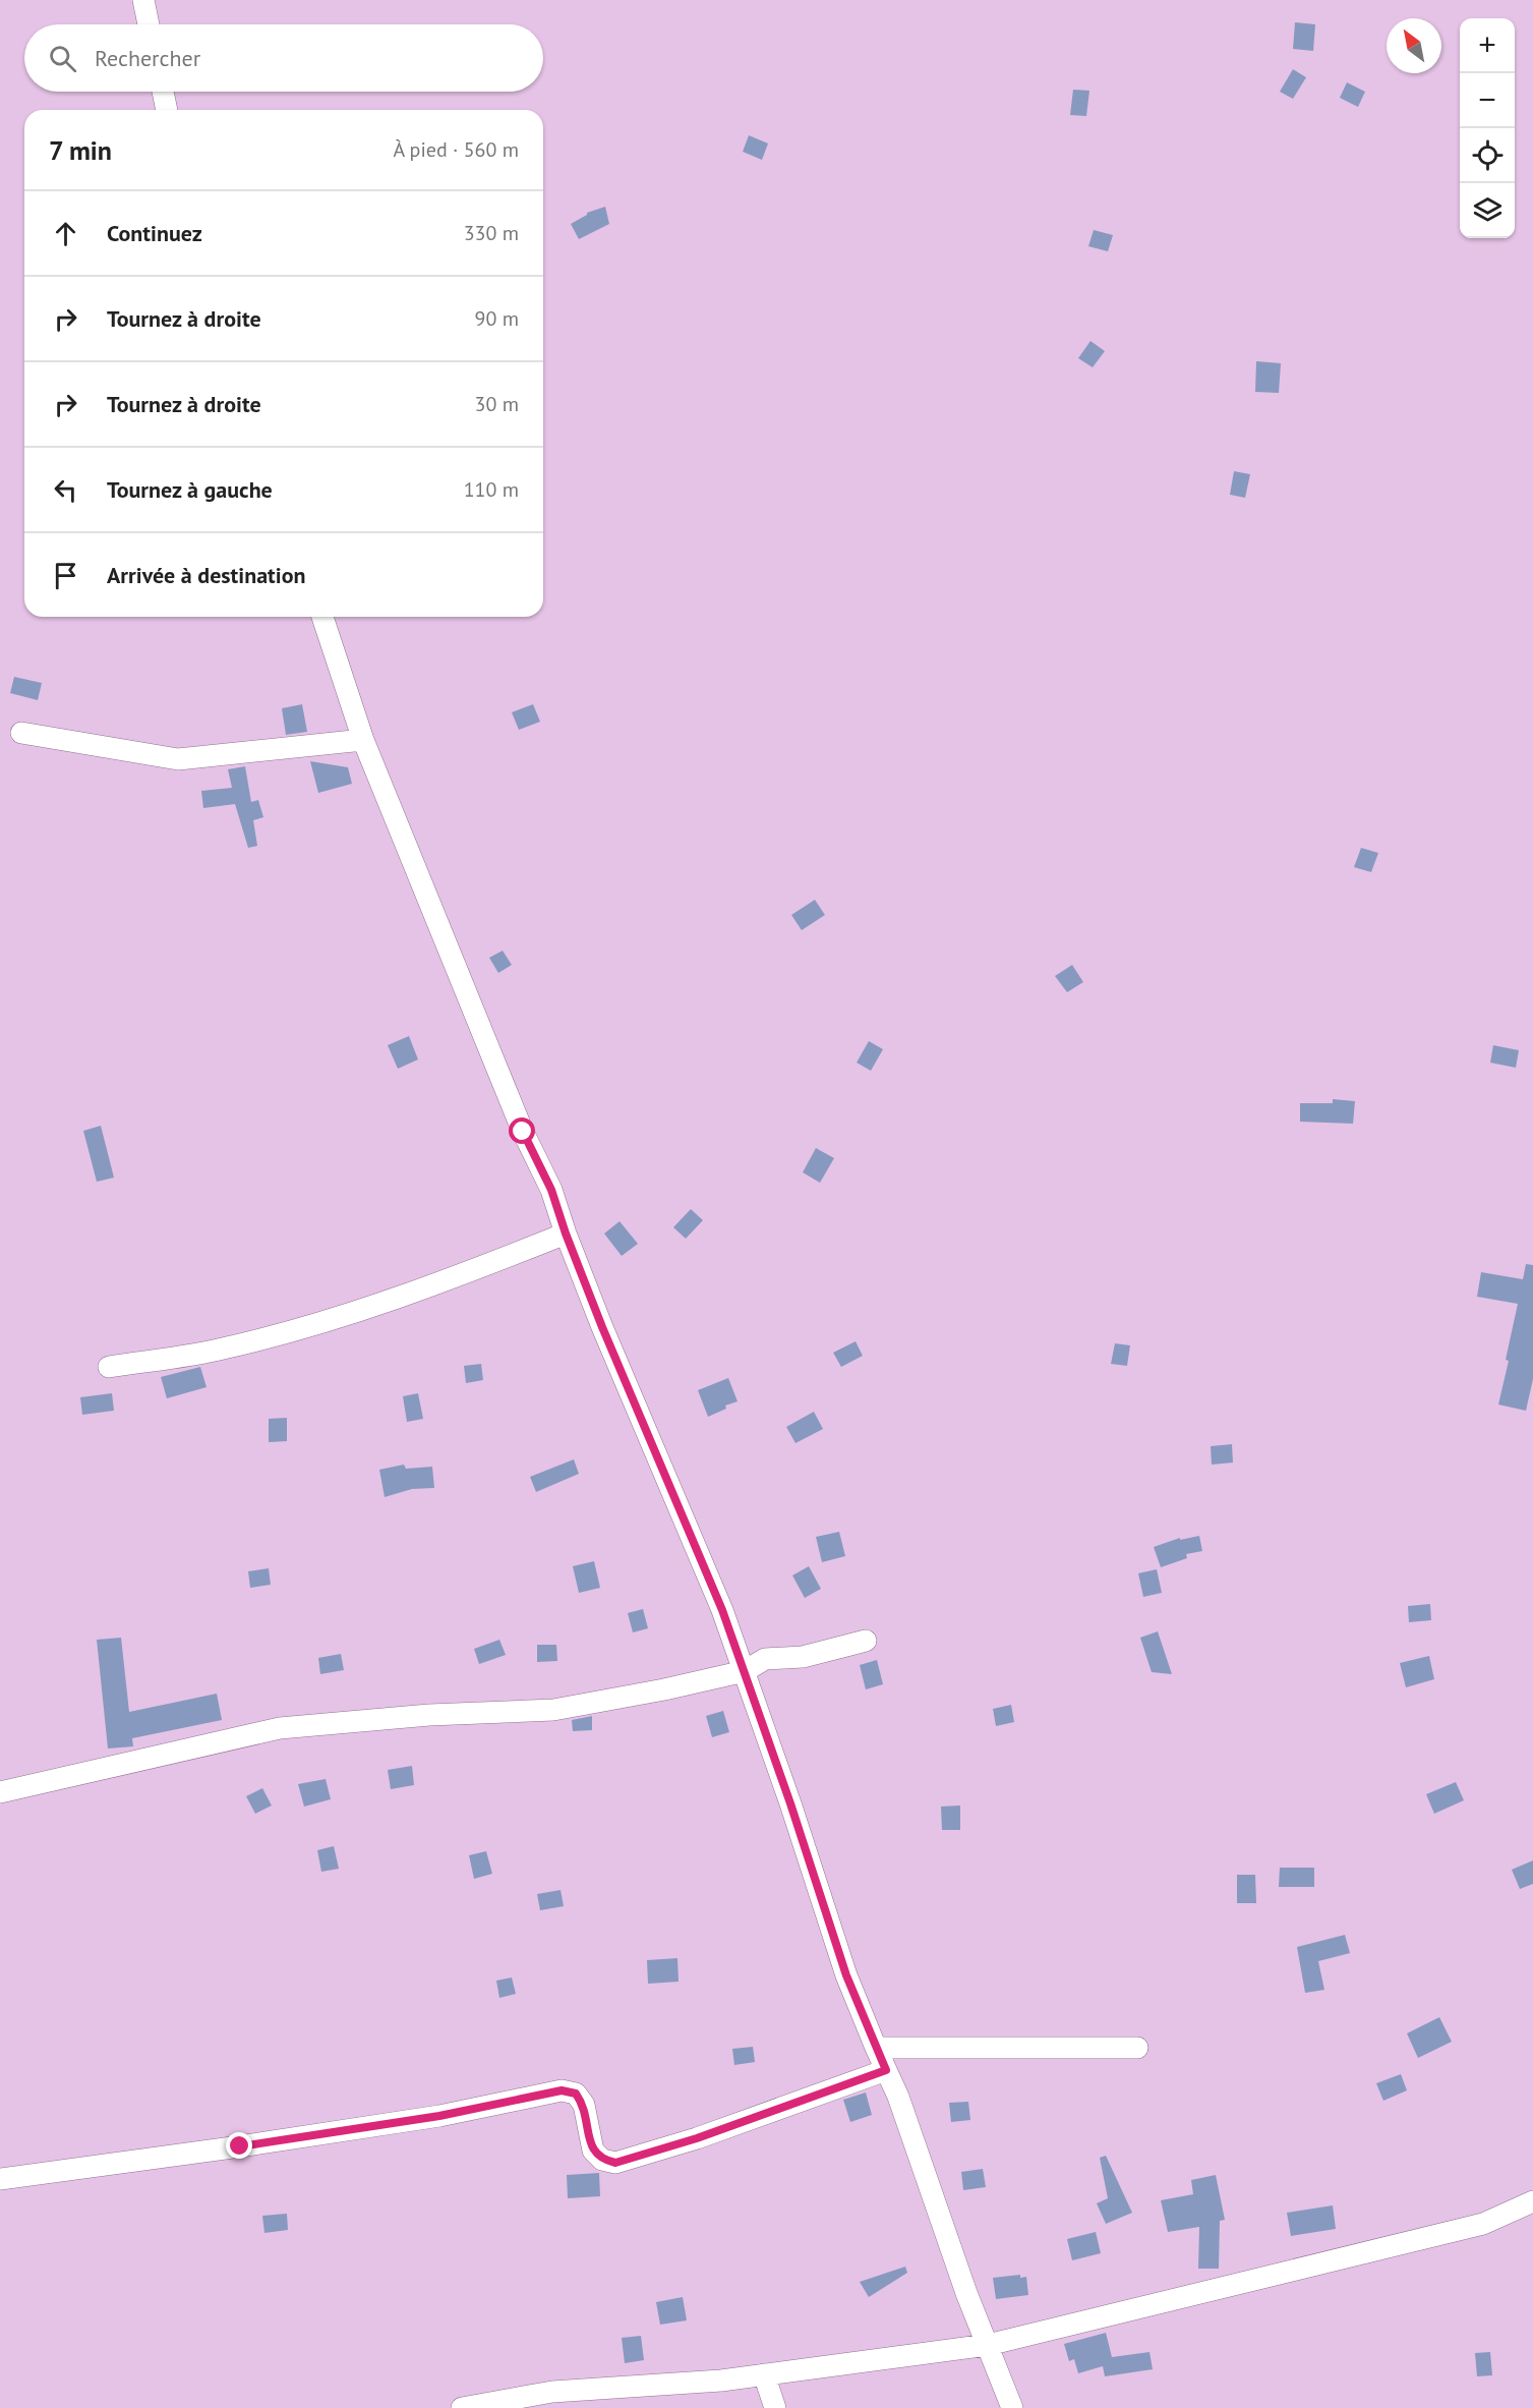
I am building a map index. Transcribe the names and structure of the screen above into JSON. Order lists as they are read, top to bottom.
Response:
{
  "north": "top left",
  "page": {
    "map_buttons": ["+", "−"],
    "search": "Rechercher",
    "heading": ["7 min", "À pied · 560 m"],
    "list": [
      ["Continuez", "330 m"],
      ["Tournez à droite", "90 m"],
      ["Tournez à droite", "30 m"],
      ["Tournez à gauche", "110 m"],
      "Arrivée à destination"
    ]
  }
}
